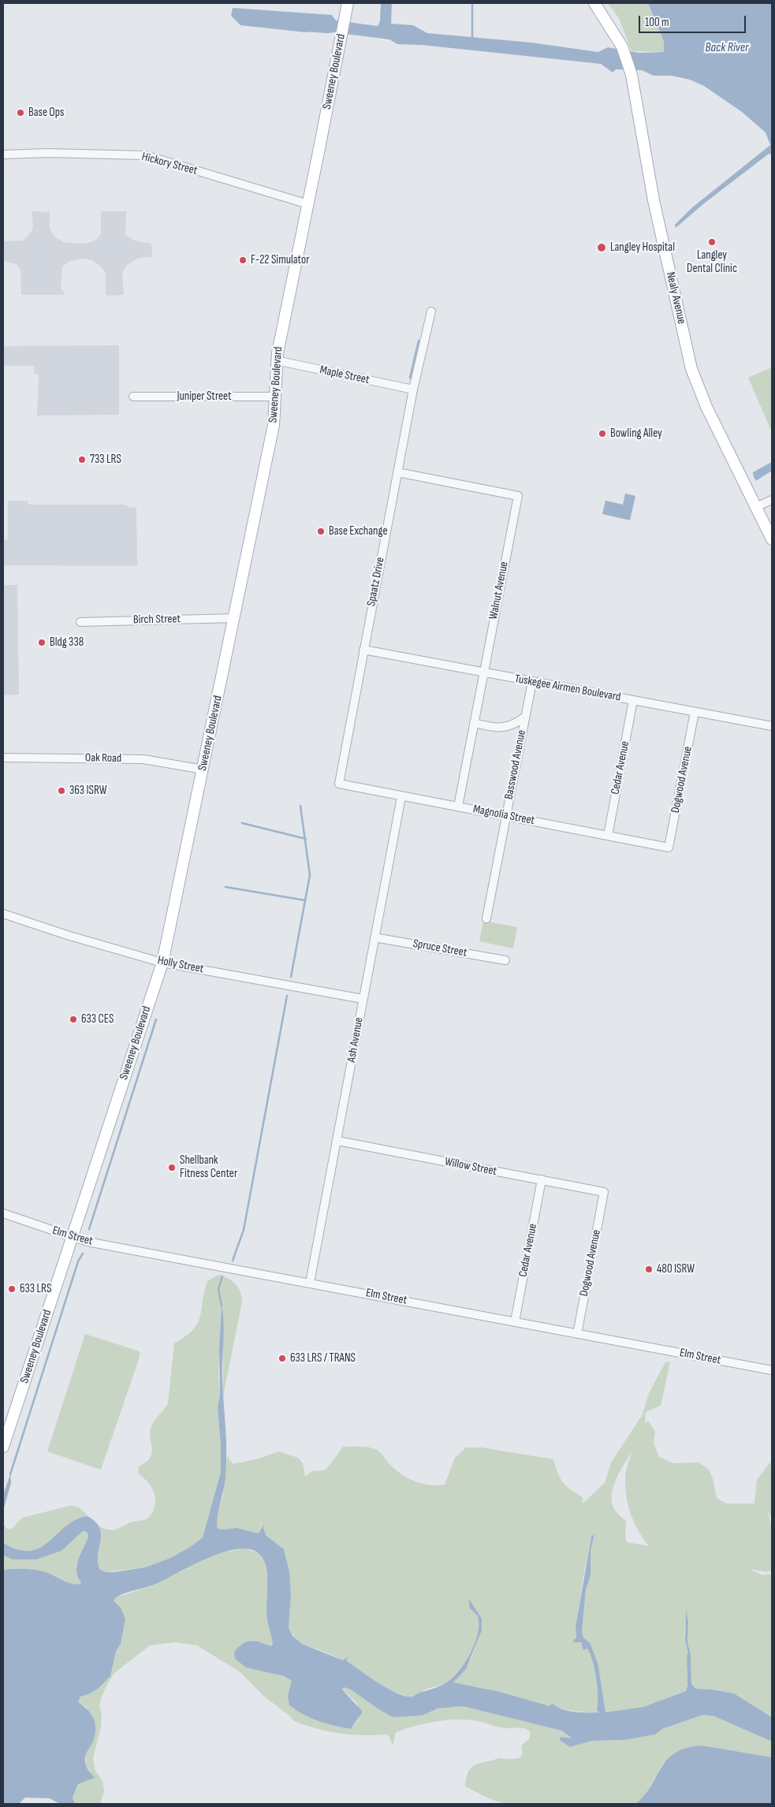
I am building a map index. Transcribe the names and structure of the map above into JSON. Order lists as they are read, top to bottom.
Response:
{
  "streets": {
    "main road": ["Sweeney Boulevard", "Nealy Avenue"],
    "street": [
      "Hickory Street",
      "Maple Street",
      "Juniper Street",
      "Spaatz Drive",
      "Walnut Avenue",
      "Birch Street",
      "Tuskegee Airmen Boulevard",
      "Oak Road",
      "Basswood Avenue",
      "Cedar Avenue",
      "Dogwood Avenue",
      "Magnolia Street",
      "Spruce Street",
      "Holly Street",
      "Ash Avenue",
      "Willow Street",
      "Elm Street"
    ]
  },
  "crossings": [
    ["Sweeney Boulevard", "Hickory Street"],
    ["Sweeney Boulevard", "Maple Street"],
    ["Sweeney Boulevard", "Juniper Street"],
    ["Sweeney Boulevard", "Birch Street"],
    ["Sweeney Boulevard", "Oak Road"],
    ["Sweeney Boulevard", "Holly Street"],
    ["Sweeney Boulevard", "Elm Street"],
    ["Maple Street", "Spaatz Drive"],
    ["Spaatz Drive", "Walnut Avenue"],
    ["Spaatz Drive", "Tuskegee Airmen Boulevard"],
    ["Spaatz Drive", "Magnolia Street"],
    ["Walnut Avenue", "Tuskegee Airmen Boulevard"],
    ["Walnut Avenue", "Magnolia Street"],
    ["Tuskegee Airmen Boulevard", "Basswood Avenue"],
    ["Tuskegee Airmen Boulevard", "Cedar Avenue"],
    ["Tuskegee Airmen Boulevard", "Dogwood Avenue"],
    ["Basswood Avenue", "Magnolia Street"],
    ["Cedar Avenue", "Magnolia Street"],
    ["Cedar Avenue", "Willow Street"],
    ["Cedar Avenue", "Elm Street"],
    ["Dogwood Avenue", "Magnolia Street"],
    ["Dogwood Avenue", "Willow Street"],
    ["Dogwood Avenue", "Elm Street"],
    ["Magnolia Street", "Ash Avenue"],
    ["Spruce Street", "Ash Avenue"],
    ["Holly Street", "Ash Avenue"],
    ["Ash Avenue", "Willow Street"],
    ["Ash Avenue", "Elm Street"]
  ],
  "water": ["Back River"],
  "places": [
    "Base Ops",
    "Langley Dental Clinic",
    "Langley Hospital",
    "F-22 Simulator",
    "Bowling Alley",
    "733 LRS",
    "Base Exchange",
    "Bldg 338",
    "363 ISRW",
    "633 CES",
    "Shellbank Fitness Center",
    "480 ISRW",
    "633 LRS",
    "633 LRS / TRANS"
  ],
  "scale_bar": "100 m"
}
